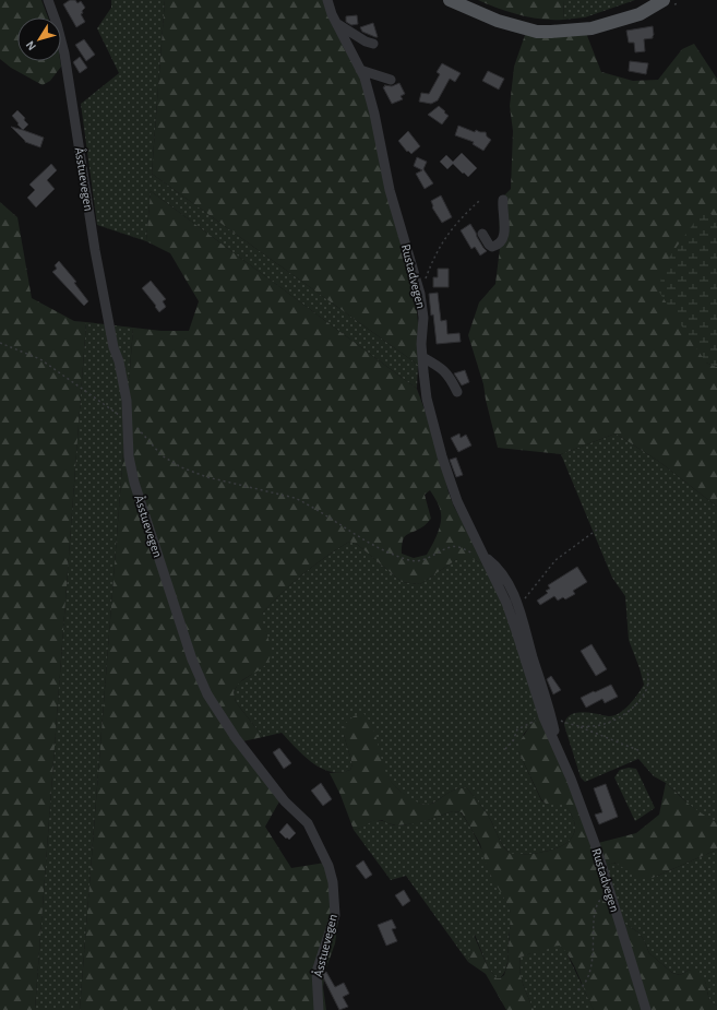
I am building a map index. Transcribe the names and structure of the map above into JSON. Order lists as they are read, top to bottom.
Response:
{
  "streets": {
    "street": ["Åsstuevegen", "Rustadvegen"]
  },
  "north": "bottom left"
}
